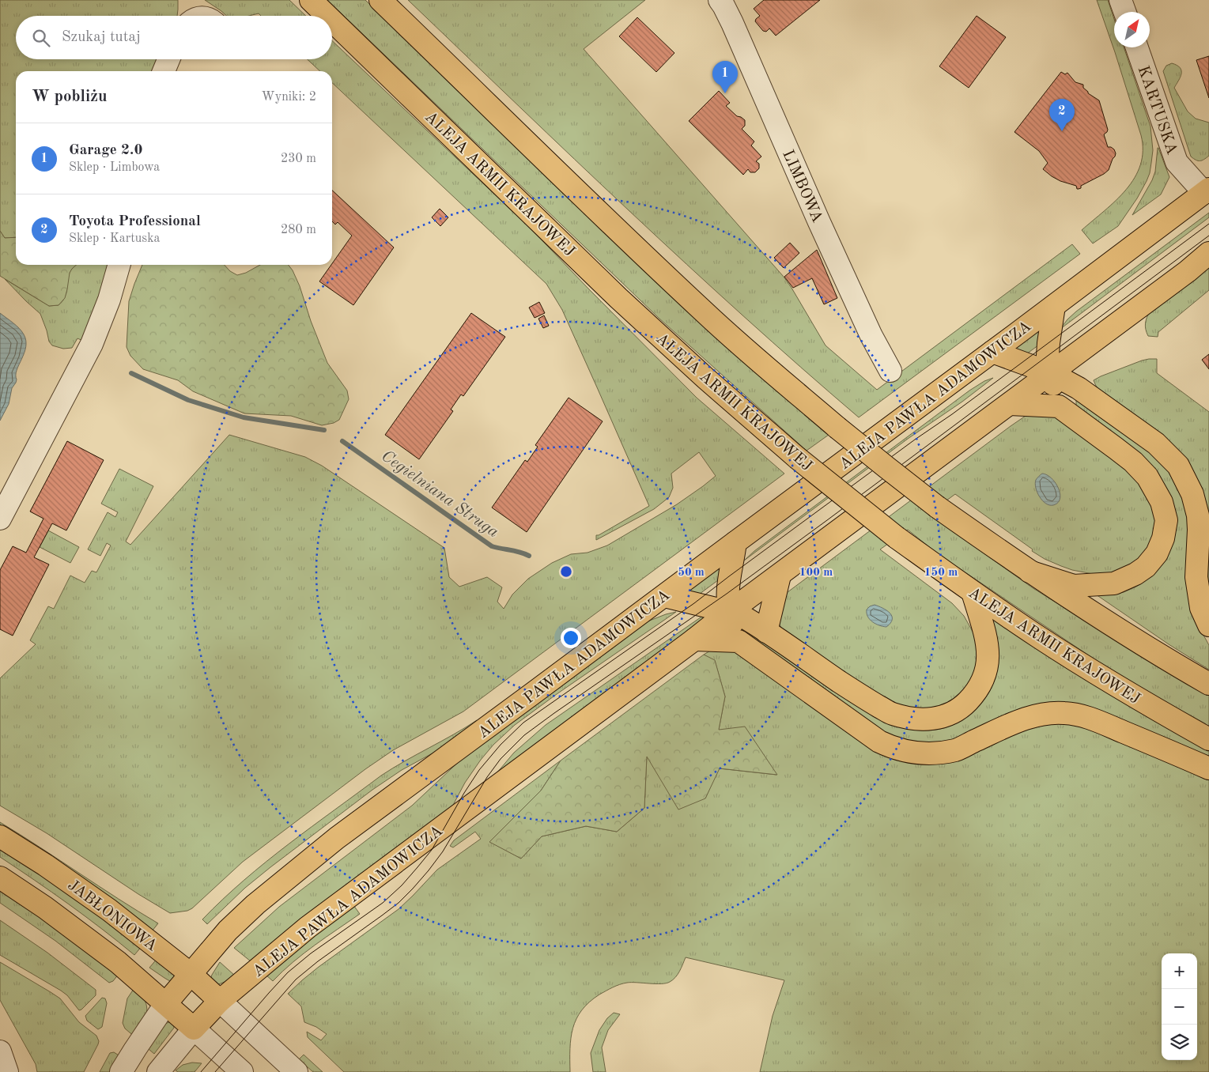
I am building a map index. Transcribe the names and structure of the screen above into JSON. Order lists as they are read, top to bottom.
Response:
{
  "streets": {
    "main road": ["ALEJA ARMII KRAJOWEJ", "ALEJA PAWŁA ADAMOWICZA", "JABŁONIOWA"],
    "street": ["KARTUSKA", "LIMBOWA"]
  },
  "crossings": [
    ["KARTUSKA", "ALEJA PAWŁA ADAMOWICZA"],
    ["ALEJA PAWŁA ADAMOWICZA", "JABŁONIOWA"]
  ],
  "water": ["Cegielniana Struga"],
  "north": "top right",
  "page": {
    "search": "Szukaj tutaj",
    "pins": ["1", "2"],
    "heading": ["W pobliżu", "Wyniki: 2"],
    "list": [
      {
        "mark": "1",
        "name": "Garage 2.0",
        "note": "Sklep · Limbowa",
        "value": "230 m"
      },
      {
        "mark": "2",
        "name": "Toyota Professional",
        "note": "Sklep · Kartuska",
        "value": "280 m"
      }
    ],
    "map_buttons": ["+", "−"]
  },
  "rings": ["50 m", "100 m", "150 m"]
}
